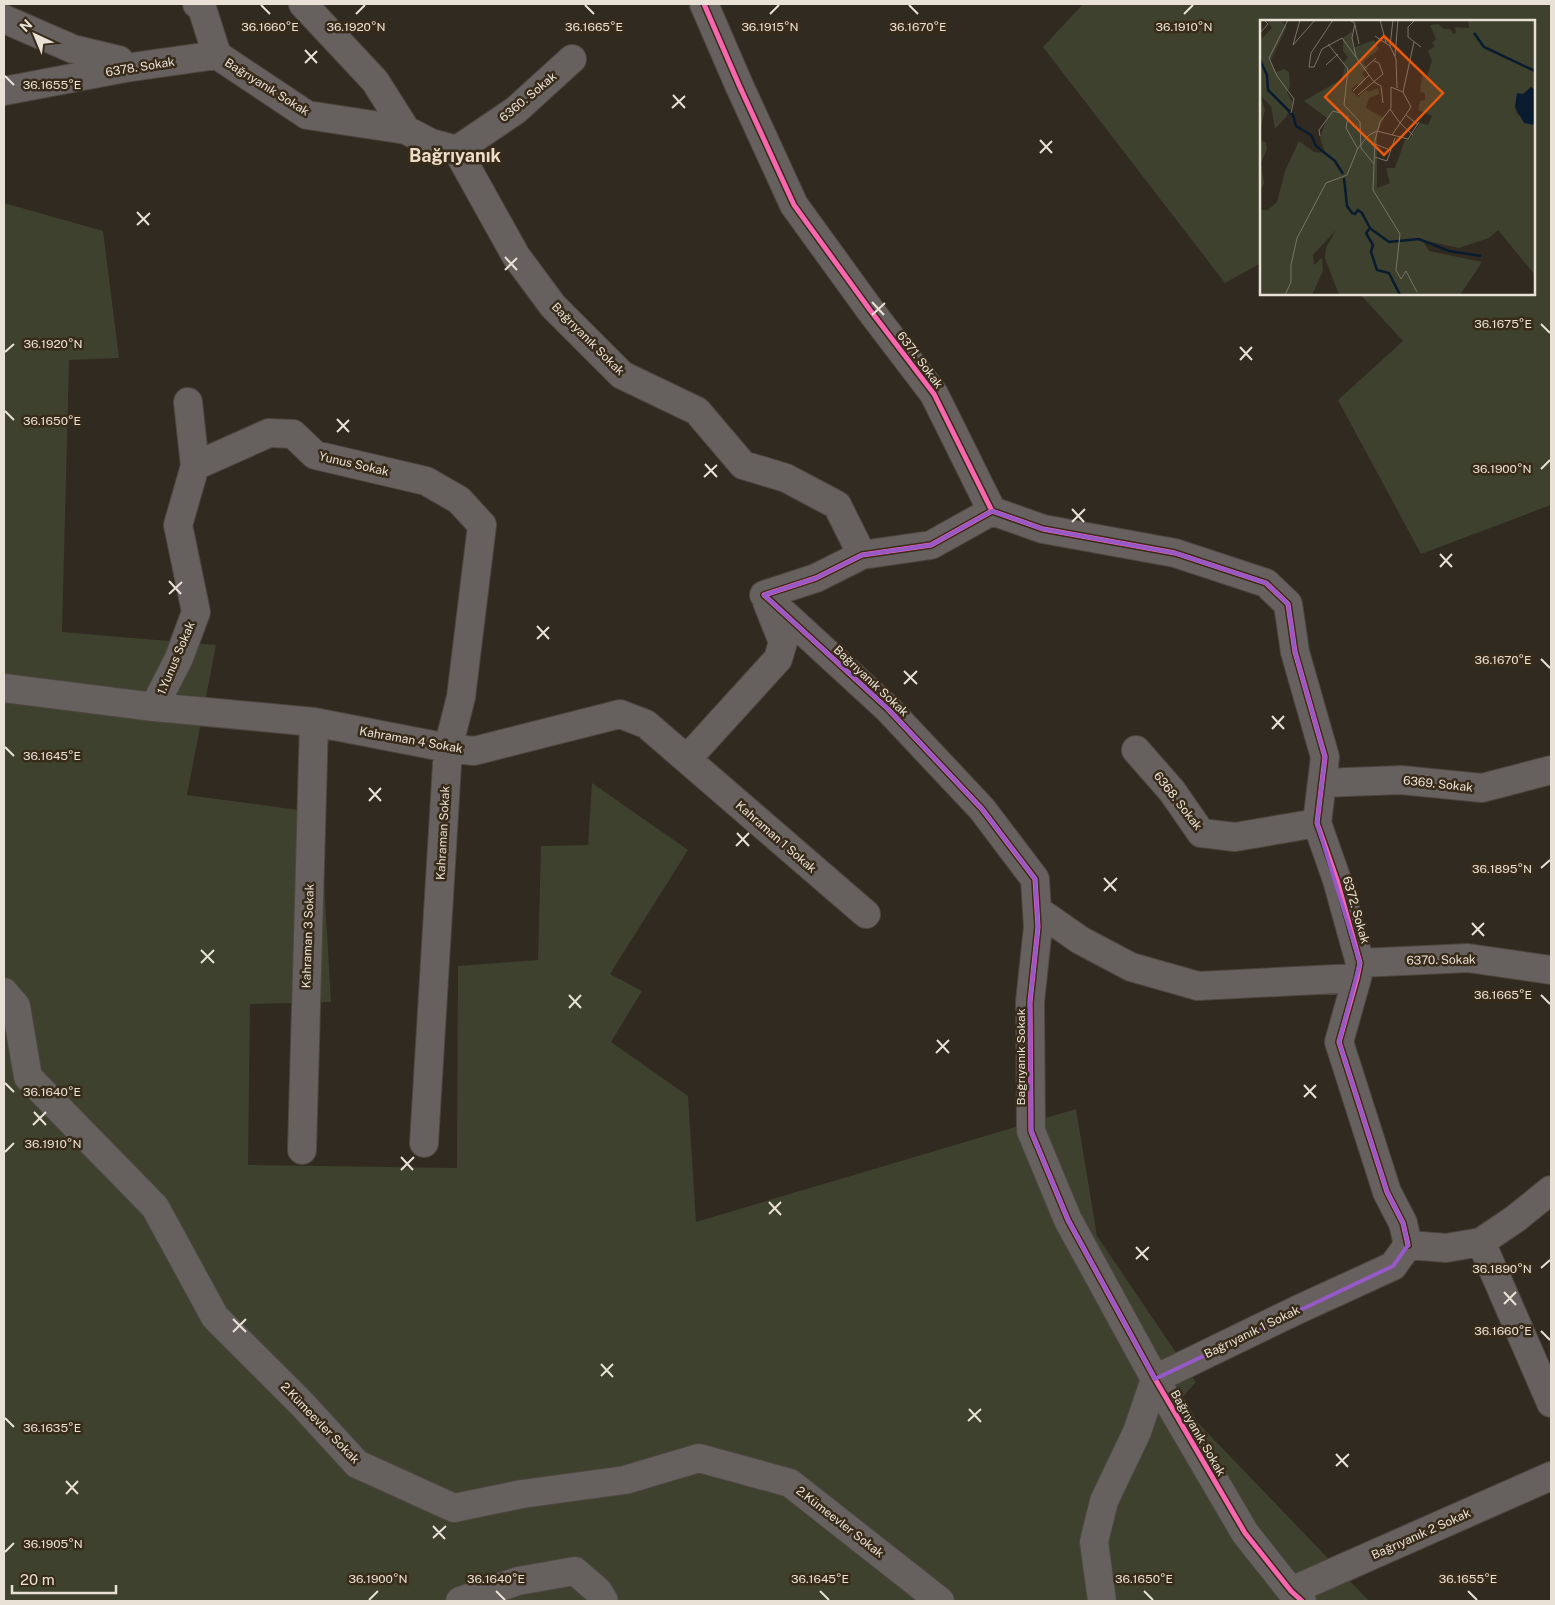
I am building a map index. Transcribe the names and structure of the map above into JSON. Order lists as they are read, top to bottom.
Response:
{
  "streets": {
    "street": [
      "6378. Sokak",
      "Bağrıyanık Sokak",
      "6360. Sokak",
      "6371. Sokak",
      "Yunus Sokak",
      "1.Yunus Sokak",
      "Kahraman 4 Sokak",
      "6369. Sokak",
      "6368. Sokak",
      "Kahraman Sokak",
      "Kahraman 1 Sokak",
      "6372. Sokak",
      "Kahraman 3 Sokak",
      "6370. Sokak",
      "Bağrıyanık 1 Sokak",
      "2.Kümeevler Sokak",
      "Bağrıyanık 2 Sokak"
    ]
  },
  "crossings": [
    ["6378. Sokak", "Bağrıyanık Sokak"],
    ["Bağrıyanık Sokak", "6360. Sokak"],
    ["Bağrıyanık Sokak", "6370. Sokak"],
    ["Bağrıyanık Sokak", "Bağrıyanık 1 Sokak"],
    ["Bağrıyanık Sokak", "Bağrıyanık 2 Sokak"],
    ["6371. Sokak", "6372. Sokak"],
    ["Yunus Sokak", "1.Yunus Sokak"],
    ["Yunus Sokak", "Kahraman Sokak"],
    ["1.Yunus Sokak", "Kahraman 4 Sokak"],
    ["Kahraman 4 Sokak", "Kahraman Sokak"],
    ["Kahraman 4 Sokak", "Kahraman 1 Sokak"],
    ["Kahraman 4 Sokak", "Kahraman 3 Sokak"],
    ["6369. Sokak", "6372. Sokak"],
    ["6368. Sokak", "6372. Sokak"],
    ["6372. Sokak", "6370. Sokak"]
  ],
  "districts": ["Bağrıyanık"],
  "scale_bar": "20 m",
  "north": "top left",
  "coordinates": [
    "36.1920°N",
    "36.1915°N",
    "36.1910°N",
    "36.1660°E",
    "36.1665°E",
    "36.1670°E",
    "36.1655°E",
    "36.1675°E",
    "36.1650°E",
    "36.1900°N",
    "36.1645°E",
    "36.1895°N",
    "36.1640°E",
    "36.1890°N",
    "36.1635°E",
    "36.1905°N"
  ]
}
